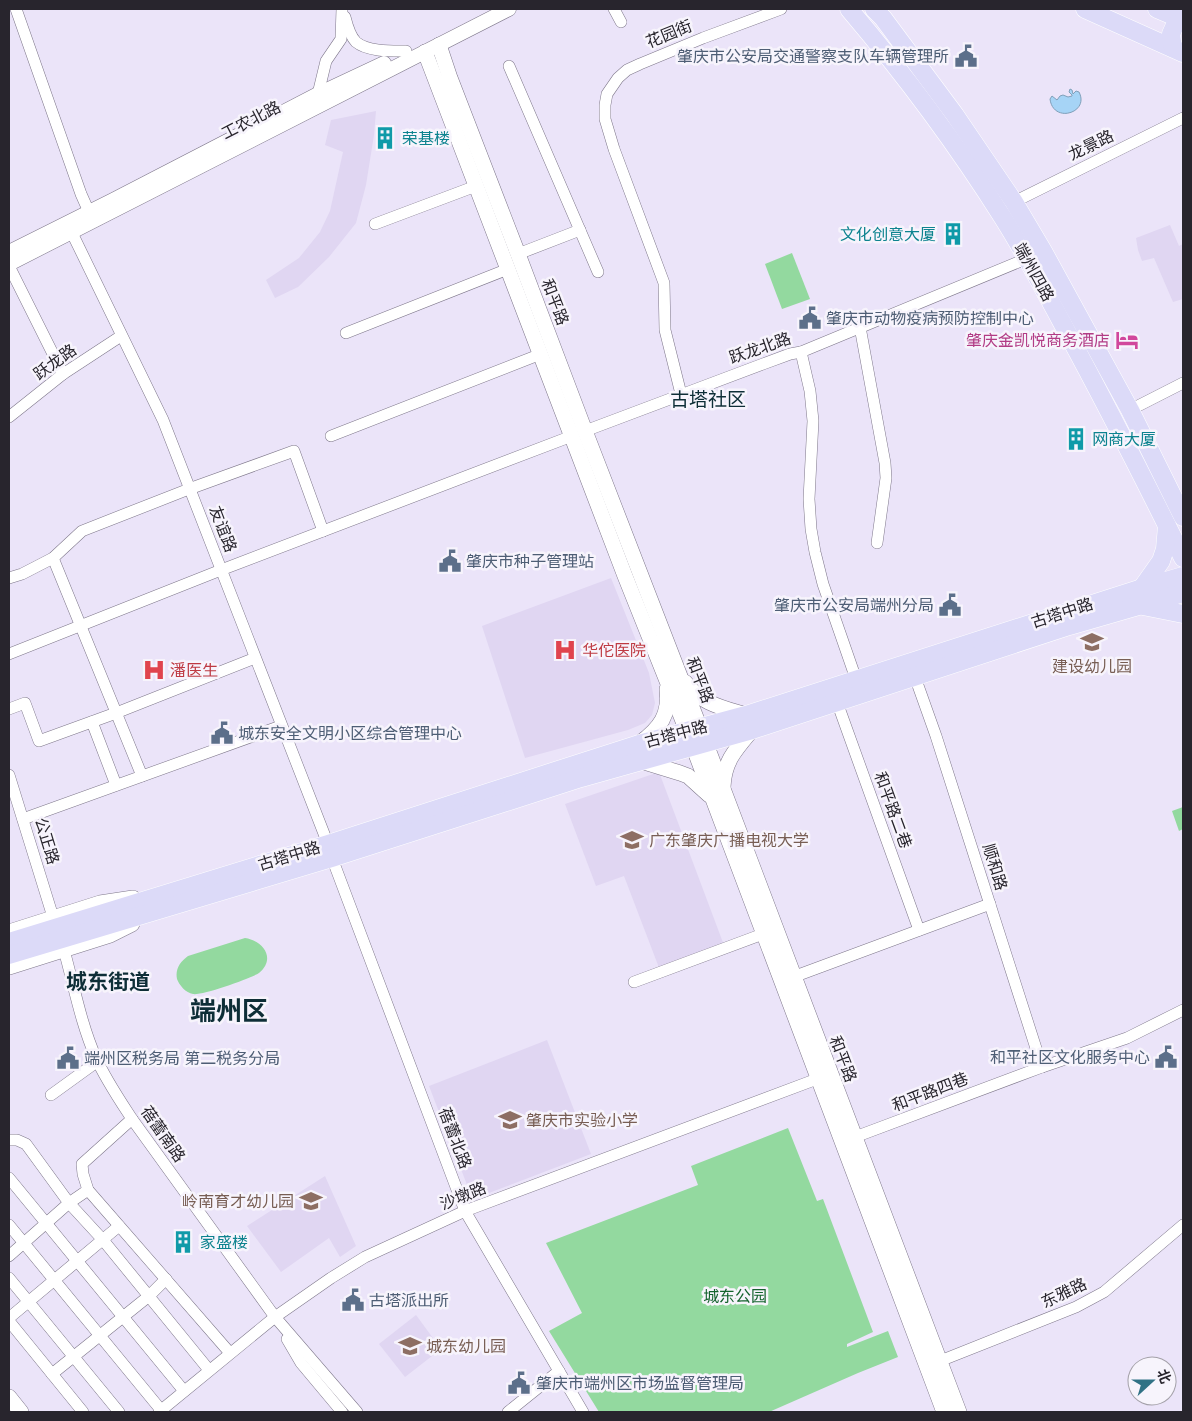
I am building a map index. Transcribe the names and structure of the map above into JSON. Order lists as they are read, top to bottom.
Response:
{
  "streets": {
    "main road": ["端州四路", "和平路", "古塔中路"],
    "street": [
      "花园街",
      "工农北路",
      "龙景路",
      "跃龙北路",
      "跃龙路",
      "友谊路",
      "和平路二巷",
      "公正路",
      "顺和路",
      "和平路四巷",
      "蓓蕾南路",
      "蓓蕾北路",
      "沙墩路",
      "东雅路"
    ]
  },
  "crossings": [
    ["花园街", "跃龙北路"],
    ["工农北路", "和平路"],
    ["工农北路", "友谊路"],
    ["龙景路", "端州四路"],
    ["端州四路", "跃龙北路"],
    ["和平路", "跃龙北路"],
    ["和平路", "古塔中路"],
    ["和平路", "和平路四巷"],
    ["和平路", "沙墩路"],
    ["和平路", "东雅路"],
    ["跃龙北路", "友谊路"],
    ["跃龙路", "友谊路"],
    ["友谊路", "古塔中路"],
    ["友谊路", "蓓蕾北路"],
    ["古塔中路", "和平路二巷"],
    ["古塔中路", "公正路"],
    ["古塔中路", "顺和路"],
    ["古塔中路", "蓓蕾南路"],
    ["古塔中路", "蓓蕾北路"],
    ["顺和路", "和平路四巷"],
    ["蓓蕾南路", "沙墩路"],
    ["蓓蕾北路", "沙墩路"]
  ],
  "districts": ["古塔社区", "城东街道", "端州区"],
  "parks": ["城东公园"],
  "places": {
    "public building": [
      "肇庆市公安局交通警察支队车辆管理所",
      "肇庆市动物疫病预防控制中心",
      "肇庆市种子管理站",
      "肇庆市公安局端州分局",
      "城东安全文明小区综合管理中心",
      "和平社区文化服务中心",
      "端州区税务局 第二税务分局",
      "古塔派出所",
      "肇庆市端州区市场监督管理局"
    ],
    "building": [
      "荣基楼",
      "文化创意大厦",
      "网商大厦",
      "家盛楼"
    ],
    "hotel": ["肇庆金凯悦商务酒店"],
    "school or university": [
      "建设幼儿园",
      "广东肇庆广播电视大学",
      "肇庆市实验小学",
      "岭南育才幼儿园",
      "城东幼儿园"
    ],
    "hospital": ["华佗医院", "潘医生"]
  },
  "north": "right"
}
